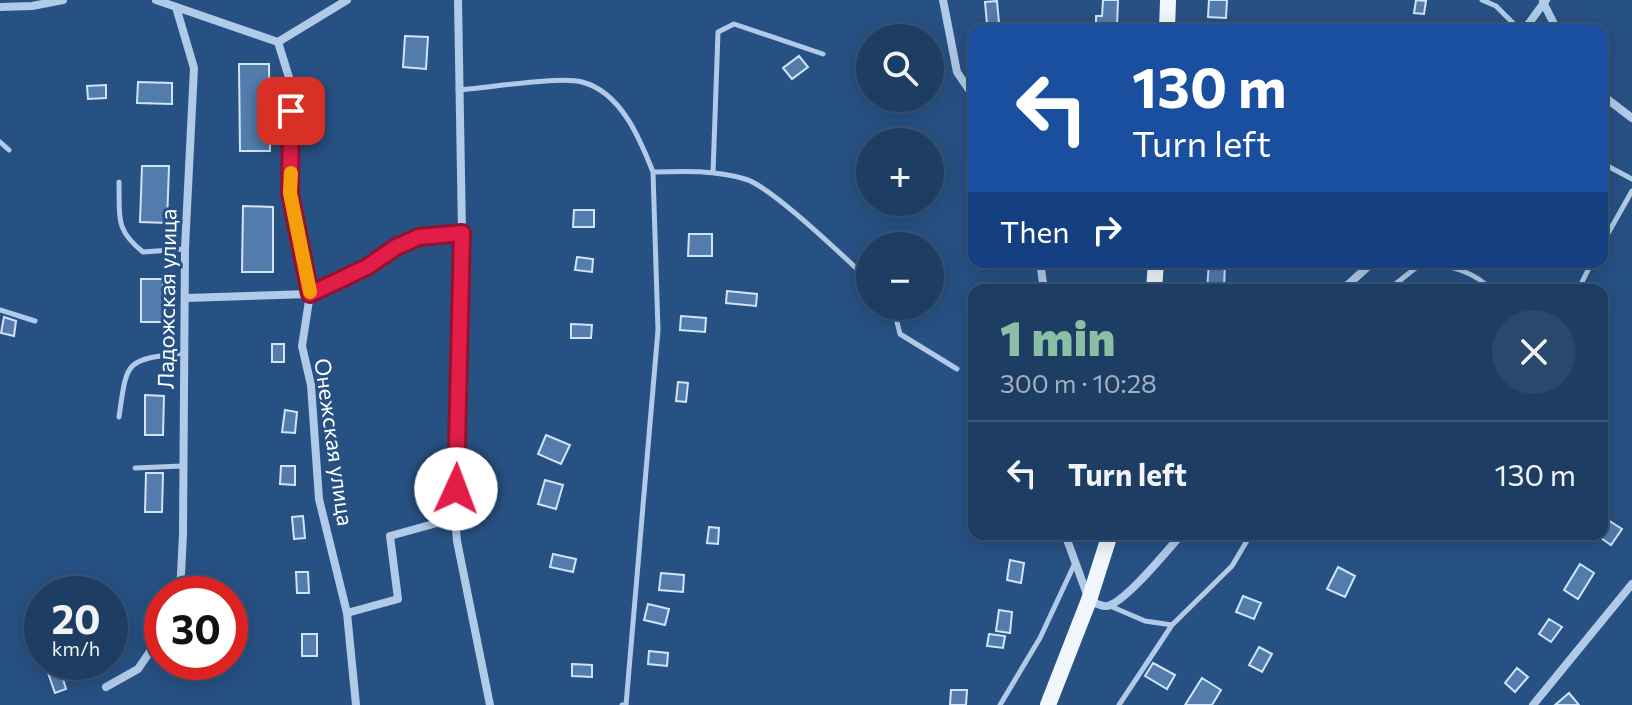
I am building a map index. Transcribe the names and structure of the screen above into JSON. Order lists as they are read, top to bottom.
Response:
{
  "streets": {
    "street": ["Ладожская улица", "Онежская улица"]
  },
  "page": {
    "map_buttons": ["+", "−"],
    "turn": ["130 m", "Turn left"],
    "then": "Then",
    "heading": ["1 min", "300 m · 10:28"],
    "list": [
      {
        "name": "Turn left",
        "value": "130 m"
      }
    ],
    "speed": "20 km/h",
    "limit": "30"
  }
}
